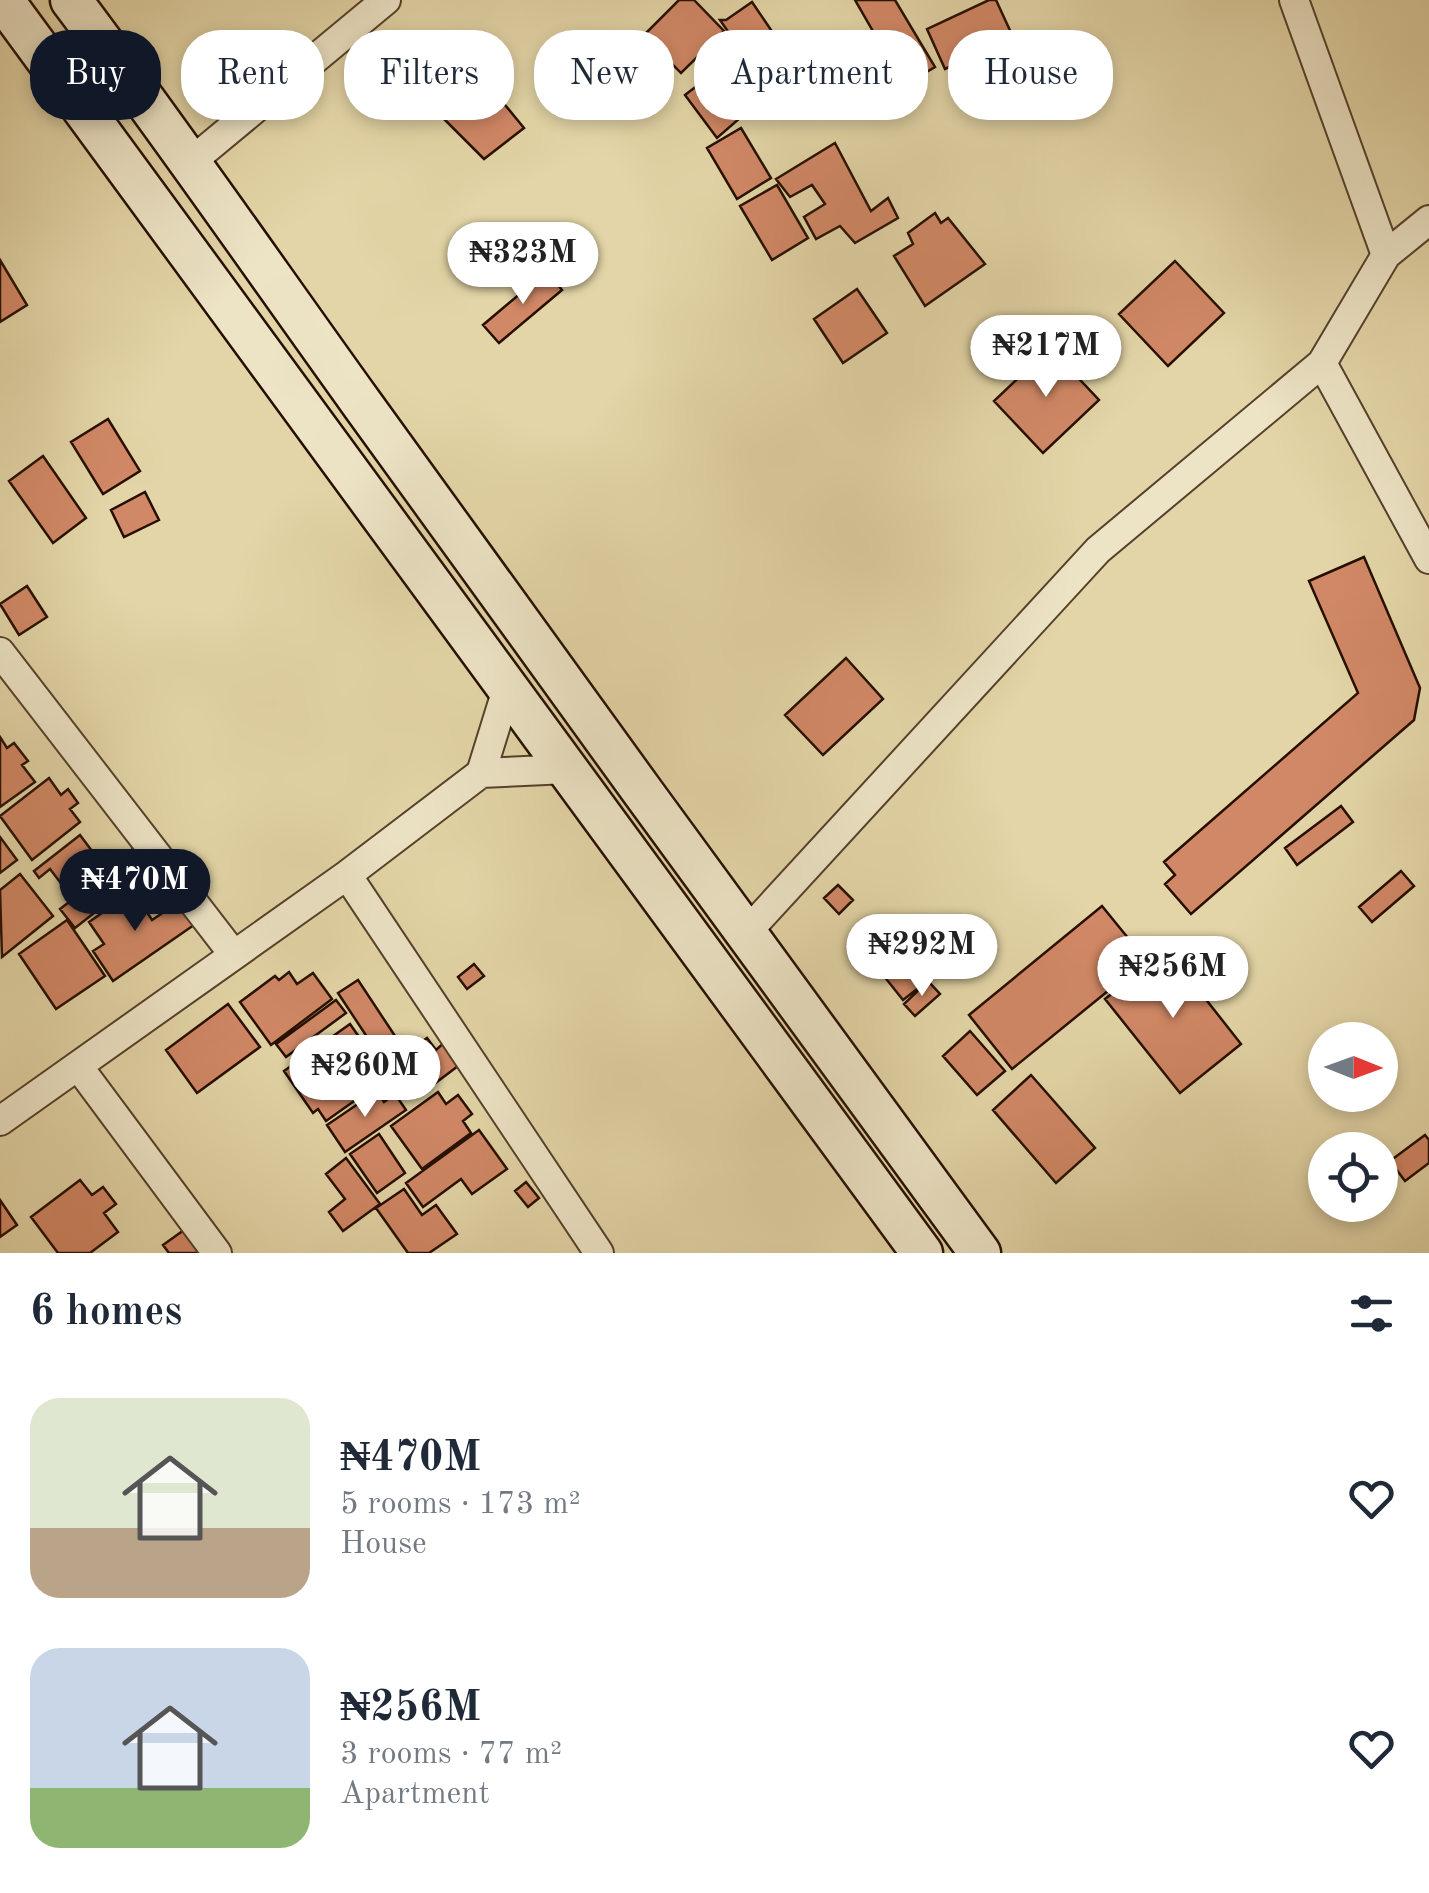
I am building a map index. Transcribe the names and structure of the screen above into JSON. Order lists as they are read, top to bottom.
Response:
{
  "north": "right",
  "page": {
    "chip": [
      "Buy",
      "Rent",
      "Filters",
      "New",
      "Apartment",
      "House"
    ],
    "price": [
      "₦323M",
      "₦217M",
      "₦470M",
      "₦292M",
      "₦256M",
      "₦260M"
    ],
    "heading": "6 homes",
    "list": [
      {
        "name": "₦470M",
        "note": "5 rooms · 173 m² · House"
      },
      {
        "name": "₦256M",
        "note": "3 rooms · 77 m² · Apartment"
      }
    ]
  }
}
